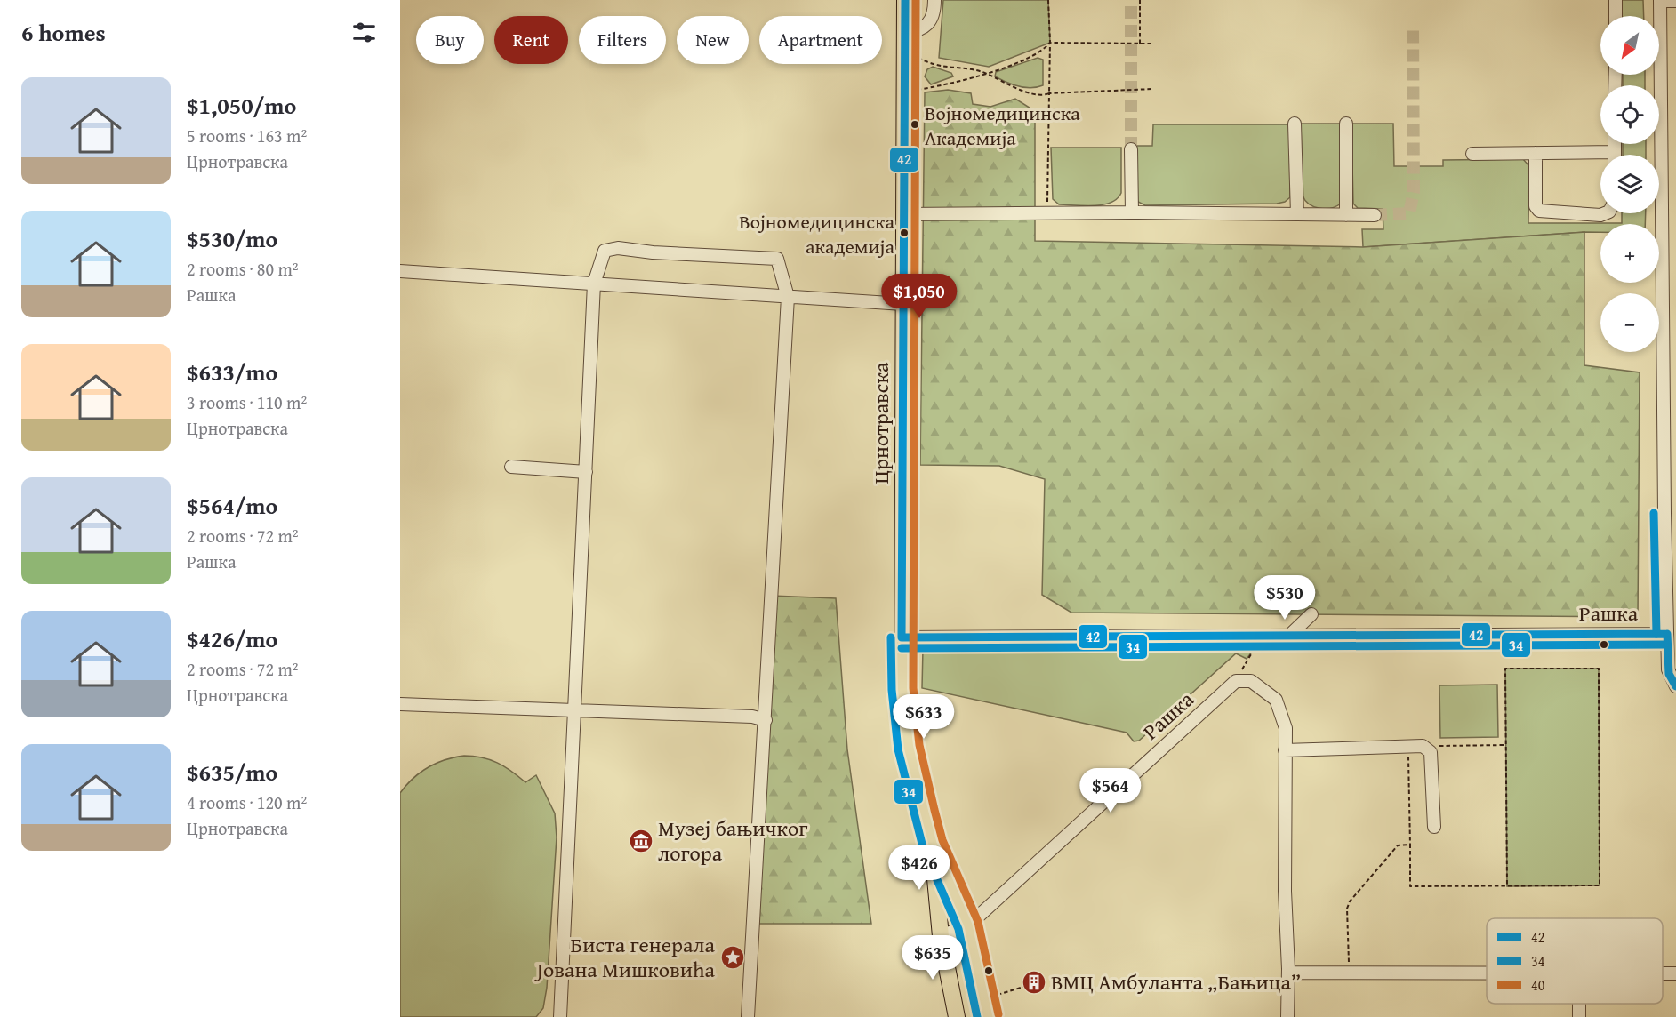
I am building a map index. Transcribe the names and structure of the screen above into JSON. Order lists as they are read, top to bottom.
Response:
{
  "streets": {
    "main road": ["Црнотравска"],
    "street": ["Рашка"]
  },
  "crossings": [
    ["Црнотравска", "Рашка"]
  ],
  "places": {
    "other": ["Војномедицинска Академија", "Војномедицинска академија"],
    "museum": ["Музеј бањичког логора"],
    "place": ["Биста генерала Јована Мишковића"],
    "building": ["ВМЦ Амбуланта „Бањица”"]
  },
  "lines": ["transit line 42", "transit line 40", "transit line 34"],
  "legend": ["42", "34", "40"],
  "north": "bottom left",
  "page": {
    "heading": "6 homes",
    "map_buttons": ["+", "−"],
    "chip": [
      "Buy",
      "Rent",
      "Filters",
      "New",
      "Apartment"
    ],
    "list": [
      {
        "name": "$1,050/mo",
        "note": "5 rooms · 163 m² · Црнотравска"
      },
      {
        "name": "$530/mo",
        "note": "2 rooms · 80 m² · Рашка"
      },
      {
        "name": "$633/mo",
        "note": "3 rooms · 110 m² · Црнотравска"
      },
      {
        "name": "$564/mo",
        "note": "2 rooms · 72 m² · Рашка"
      },
      {
        "name": "$426/mo",
        "note": "2 rooms · 72 m² · Црнотравска"
      },
      {
        "name": "$635/mo",
        "note": "4 rooms · 120 m² · Црнотравска"
      }
    ],
    "price": [
      "$1,050",
      "$530",
      "$633",
      "$564",
      "$426",
      "$635"
    ]
  }
}
